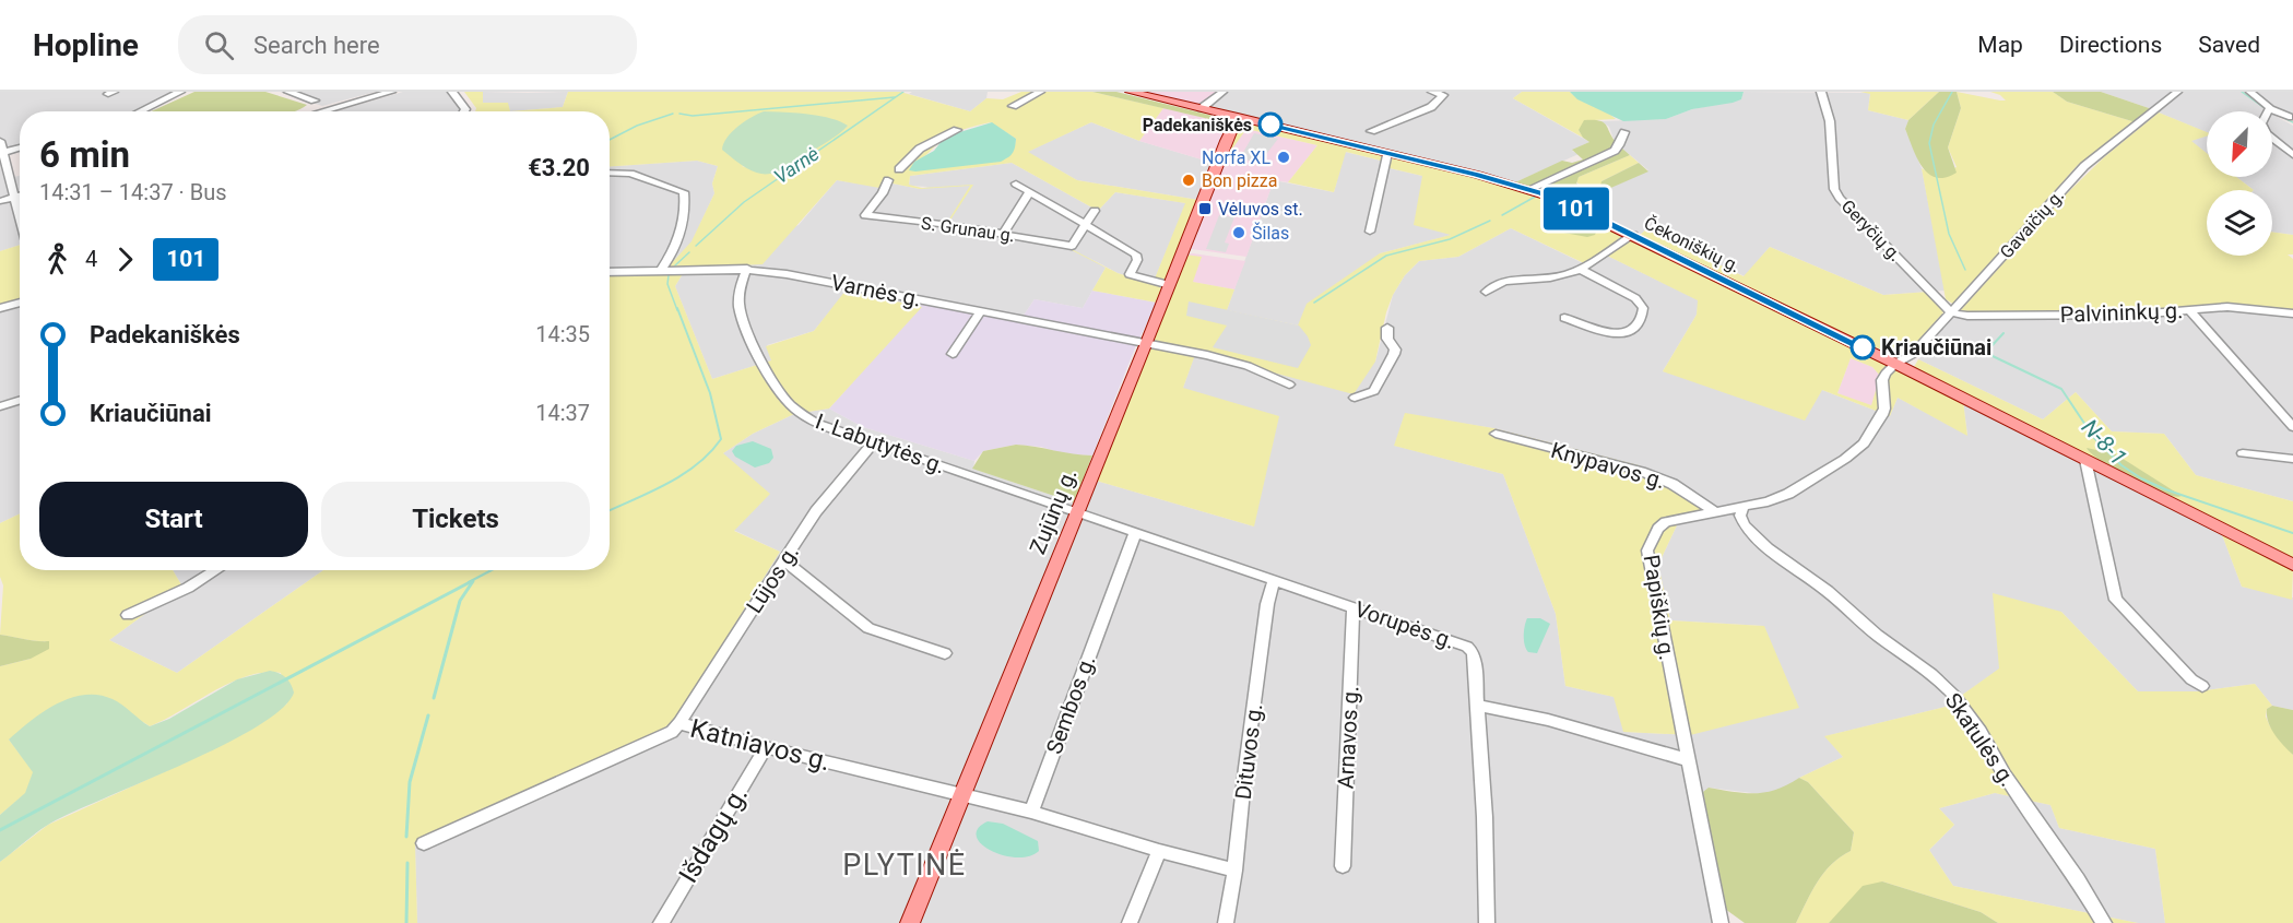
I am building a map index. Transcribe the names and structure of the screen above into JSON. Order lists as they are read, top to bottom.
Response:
{
  "streets": {
    "main road": ["Čekoniškių g.", "Zujūnų g."],
    "street": [
      "Gavaičių g.",
      "S. Grunau g.",
      "Geryčių g.",
      "Varnės g.",
      "Palvininkų g.",
      "I. Labutytės g.",
      "Knypavos g.",
      "Lūjos g.",
      "Papiškių g.",
      "Vorupės g.",
      "Sembos g.",
      "Arnavos g.",
      "Skatulės g.",
      "Katniavos g.",
      "Dituvos g.",
      "Išdagų g."
    ]
  },
  "crossings": [
    ["Gavaičių g.", "Geryčių g."],
    ["Gavaičių g.", "Čekoniškių g."],
    ["Gavaičių g.", "Palvininkų g."],
    ["Gavaičių g.", "Papiškių g."],
    ["Geryčių g.", "Palvininkų g."],
    ["Čekoniškių g.", "Zujūnų g."],
    ["Čekoniškių g.", "Papiškių g."],
    ["Varnės g.", "I. Labutytės g."],
    ["Varnės g.", "Zujūnų g."],
    ["I. Labutytės g.", "Zujūnų g."],
    ["I. Labutytės g.", "Lūjos g."],
    ["I. Labutytės g.", "Vorupės g."],
    ["Knypavos g.", "Papiškių g."],
    ["Zujūnų g.", "Vorupės g."],
    ["Zujūnų g.", "Katniavos g."],
    ["Lūjos g.", "Katniavos g."],
    ["Papiškių g.", "Skatulės g."],
    ["Vorupės g.", "Sembos g."],
    ["Vorupės g.", "Arnavos g."],
    ["Vorupės g.", "Dituvos g."],
    ["Katniavos g.", "Išdagų g."]
  ],
  "districts": ["PLYTINĖ"],
  "water": ["Varnė", "N-8-1"],
  "places": {
    "other": [
      "Padekaniškės",
      "Norfa XL",
      "Bon pizza",
      "Šilas",
      "Kriaučiūnai"
    ],
    "transit": ["Vėluvos st."]
  },
  "lines": ["bus line 101"],
  "north": "bottom left",
  "page": {
    "header": "Hopline",
    "search": "Search here",
    "nav": ["Map", "Directions", "Saved"],
    "on_map": "101",
    "heading": ["6 min", "14:31 – 14:37 · Bus", "€3.20"],
    "legs": ["4", "101"],
    "list": [
      {
        "name": "Padekaniškės",
        "value": "14:35"
      },
      {
        "name": "Kriaučiūnai",
        "value": "14:37"
      }
    ],
    "buttons": ["Start", "Tickets"]
  }
}
